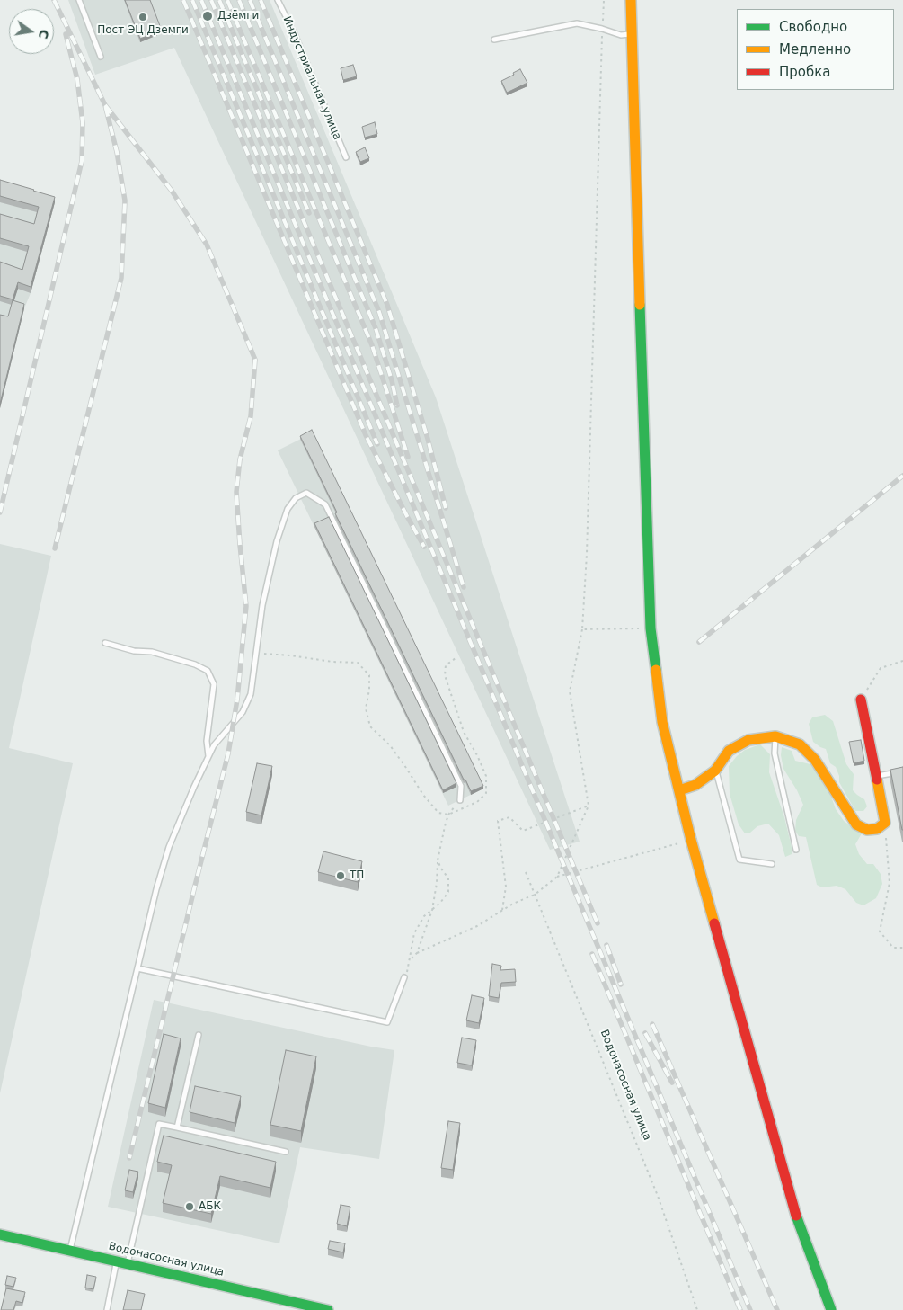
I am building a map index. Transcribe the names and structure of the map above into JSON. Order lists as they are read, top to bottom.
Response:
{
  "streets": {
    "street": ["Водонасосная улица"],
    "lane": ["Индустриальная улица"]
  },
  "places": [
    "Дзёмги",
    "Пост ЭЦ Дземги",
    "ТП",
    "АБК"
  ],
  "legend": ["Свободно", "Медленно", "Пробка"],
  "north": "right"
}
